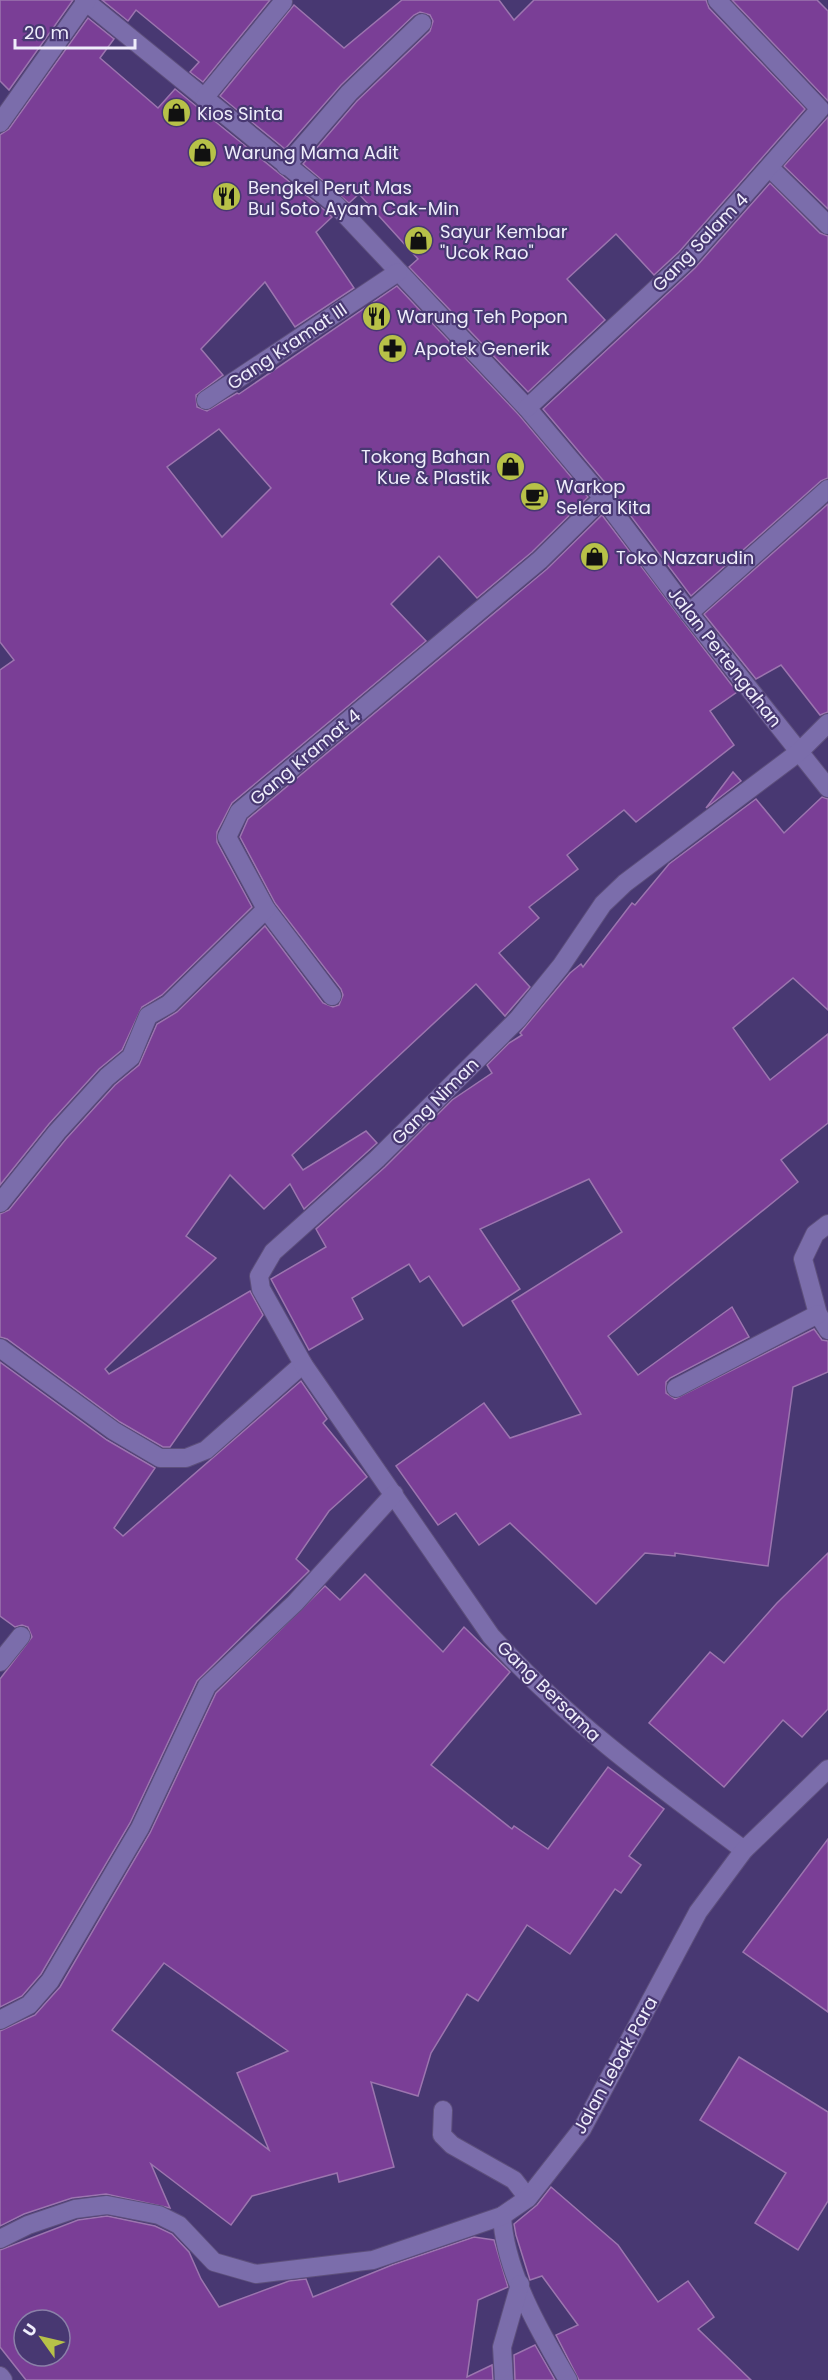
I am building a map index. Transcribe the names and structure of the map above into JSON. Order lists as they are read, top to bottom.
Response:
{
  "streets": {
    "street": [
      "Gang Salam 4",
      "Gang Kramat III",
      "Jalan Pertengahan",
      "Gang Kramat 4",
      "Gang Niman",
      "Gang Bersama",
      "Jalan Lebak Para"
    ]
  },
  "crossings": [
    ["Gang Salam 4", "Jalan Pertengahan"],
    ["Gang Kramat III", "Jalan Pertengahan"],
    ["Jalan Pertengahan", "Gang Kramat 4"],
    ["Jalan Pertengahan", "Gang Niman"],
    ["Gang Niman", "Gang Bersama"],
    ["Gang Bersama", "Jalan Lebak Para"]
  ],
  "places": {
    "shop": [
      "Kios Sinta",
      "Warung Mama Adit",
      "Sayur Kembar \"Ucok Rao\"",
      "Tokong Bahan Kue & Plastik",
      "Toko Nazarudin"
    ],
    "restaurant": ["Bengkel Perut Mas Bul Soto Ayam Cak-Min", "Warung Teh Popon"],
    "pharmacy": ["Apotek Generik"],
    "cafe": ["Warkop Selera Kita"]
  },
  "scale_bar": "20 m",
  "north": "top left"
}
